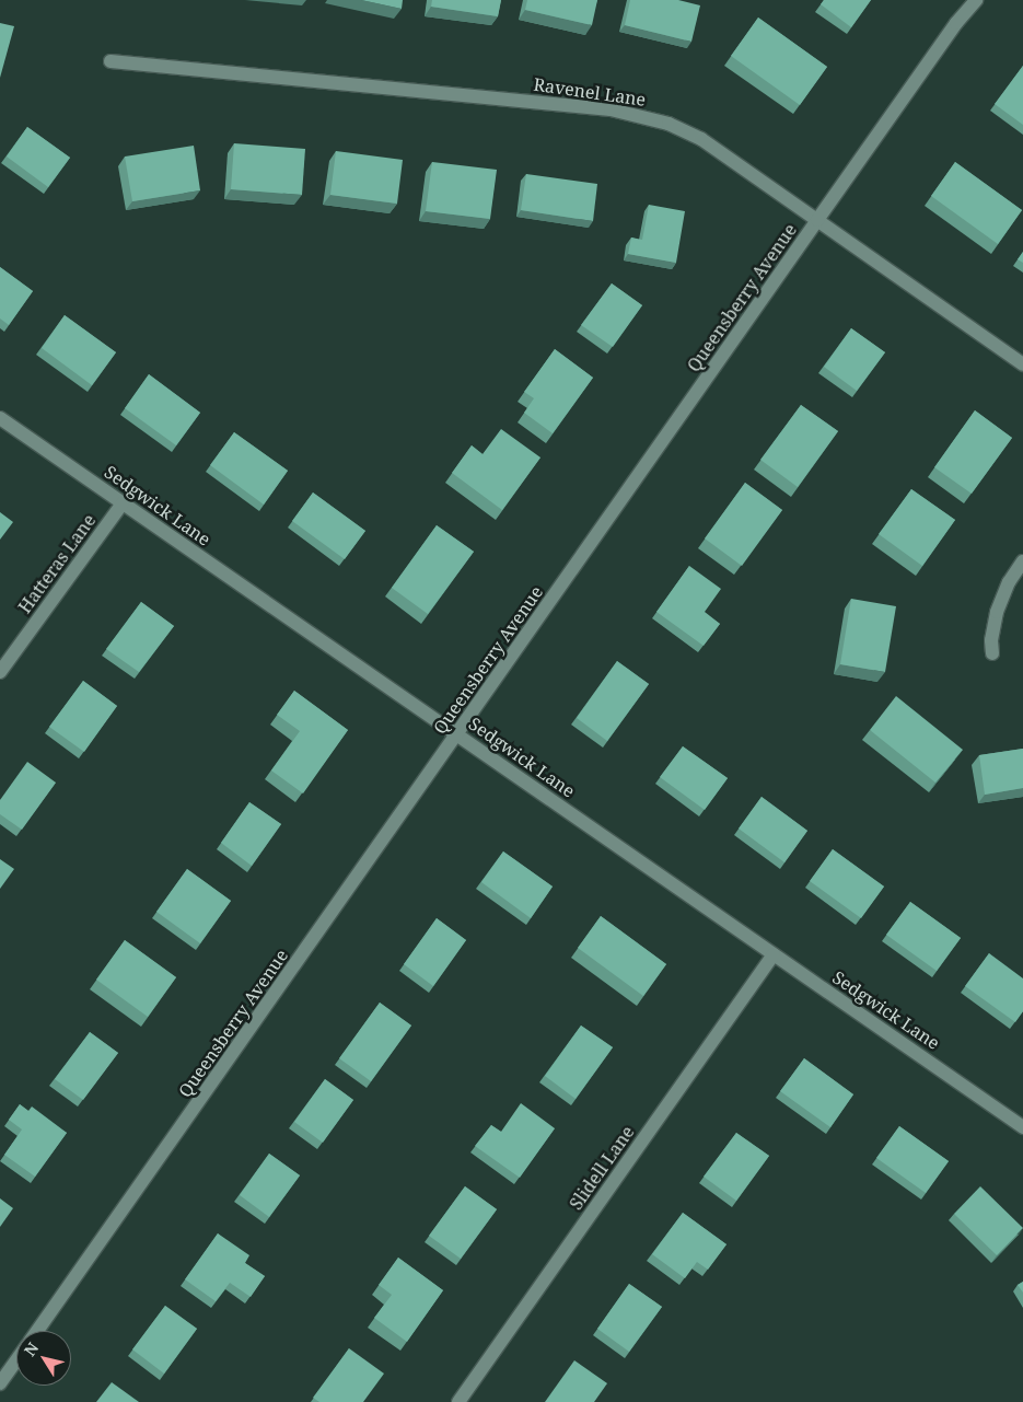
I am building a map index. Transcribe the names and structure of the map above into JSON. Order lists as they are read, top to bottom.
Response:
{
  "streets": {
    "street": [
      "Ravenel Lane",
      "Queensberry Avenue",
      "Sedgwick Lane",
      "Hatteras Lane",
      "Slidell Lane"
    ]
  },
  "crossings": [
    ["Ravenel Lane", "Queensberry Avenue"],
    ["Queensberry Avenue", "Sedgwick Lane"],
    ["Sedgwick Lane", "Hatteras Lane"],
    ["Sedgwick Lane", "Slidell Lane"]
  ],
  "north": "top left"
}
